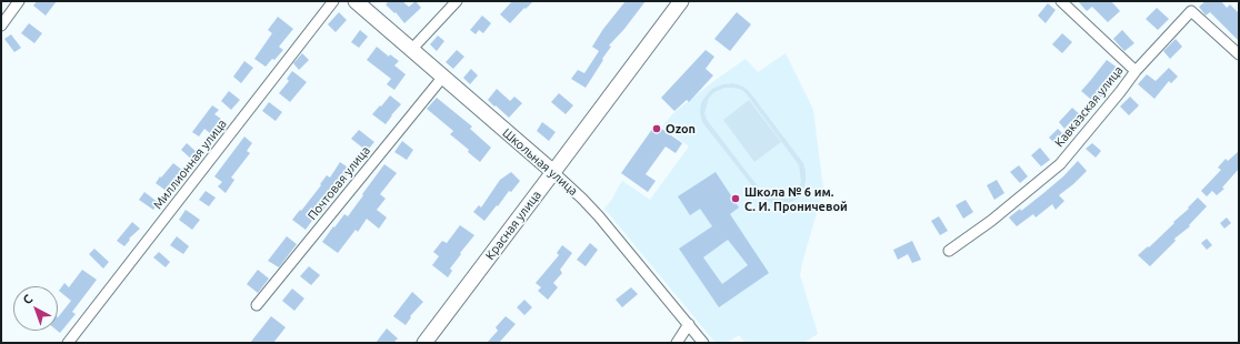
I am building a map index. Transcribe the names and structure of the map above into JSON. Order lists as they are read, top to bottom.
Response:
{
  "streets": {
    "main road": ["Школьная улица", "Красная улица"],
    "street": ["Кавказская улица", "Миллионная улица", "Почтовая улица"]
  },
  "crossings": [
    ["Школьная улица", "Почтовая улица"],
    ["Школьная улица", "Красная улица"]
  ],
  "places": ["Ozon", "Школа № 6 им. С. И. Проничевой"],
  "north": "top left"
}
